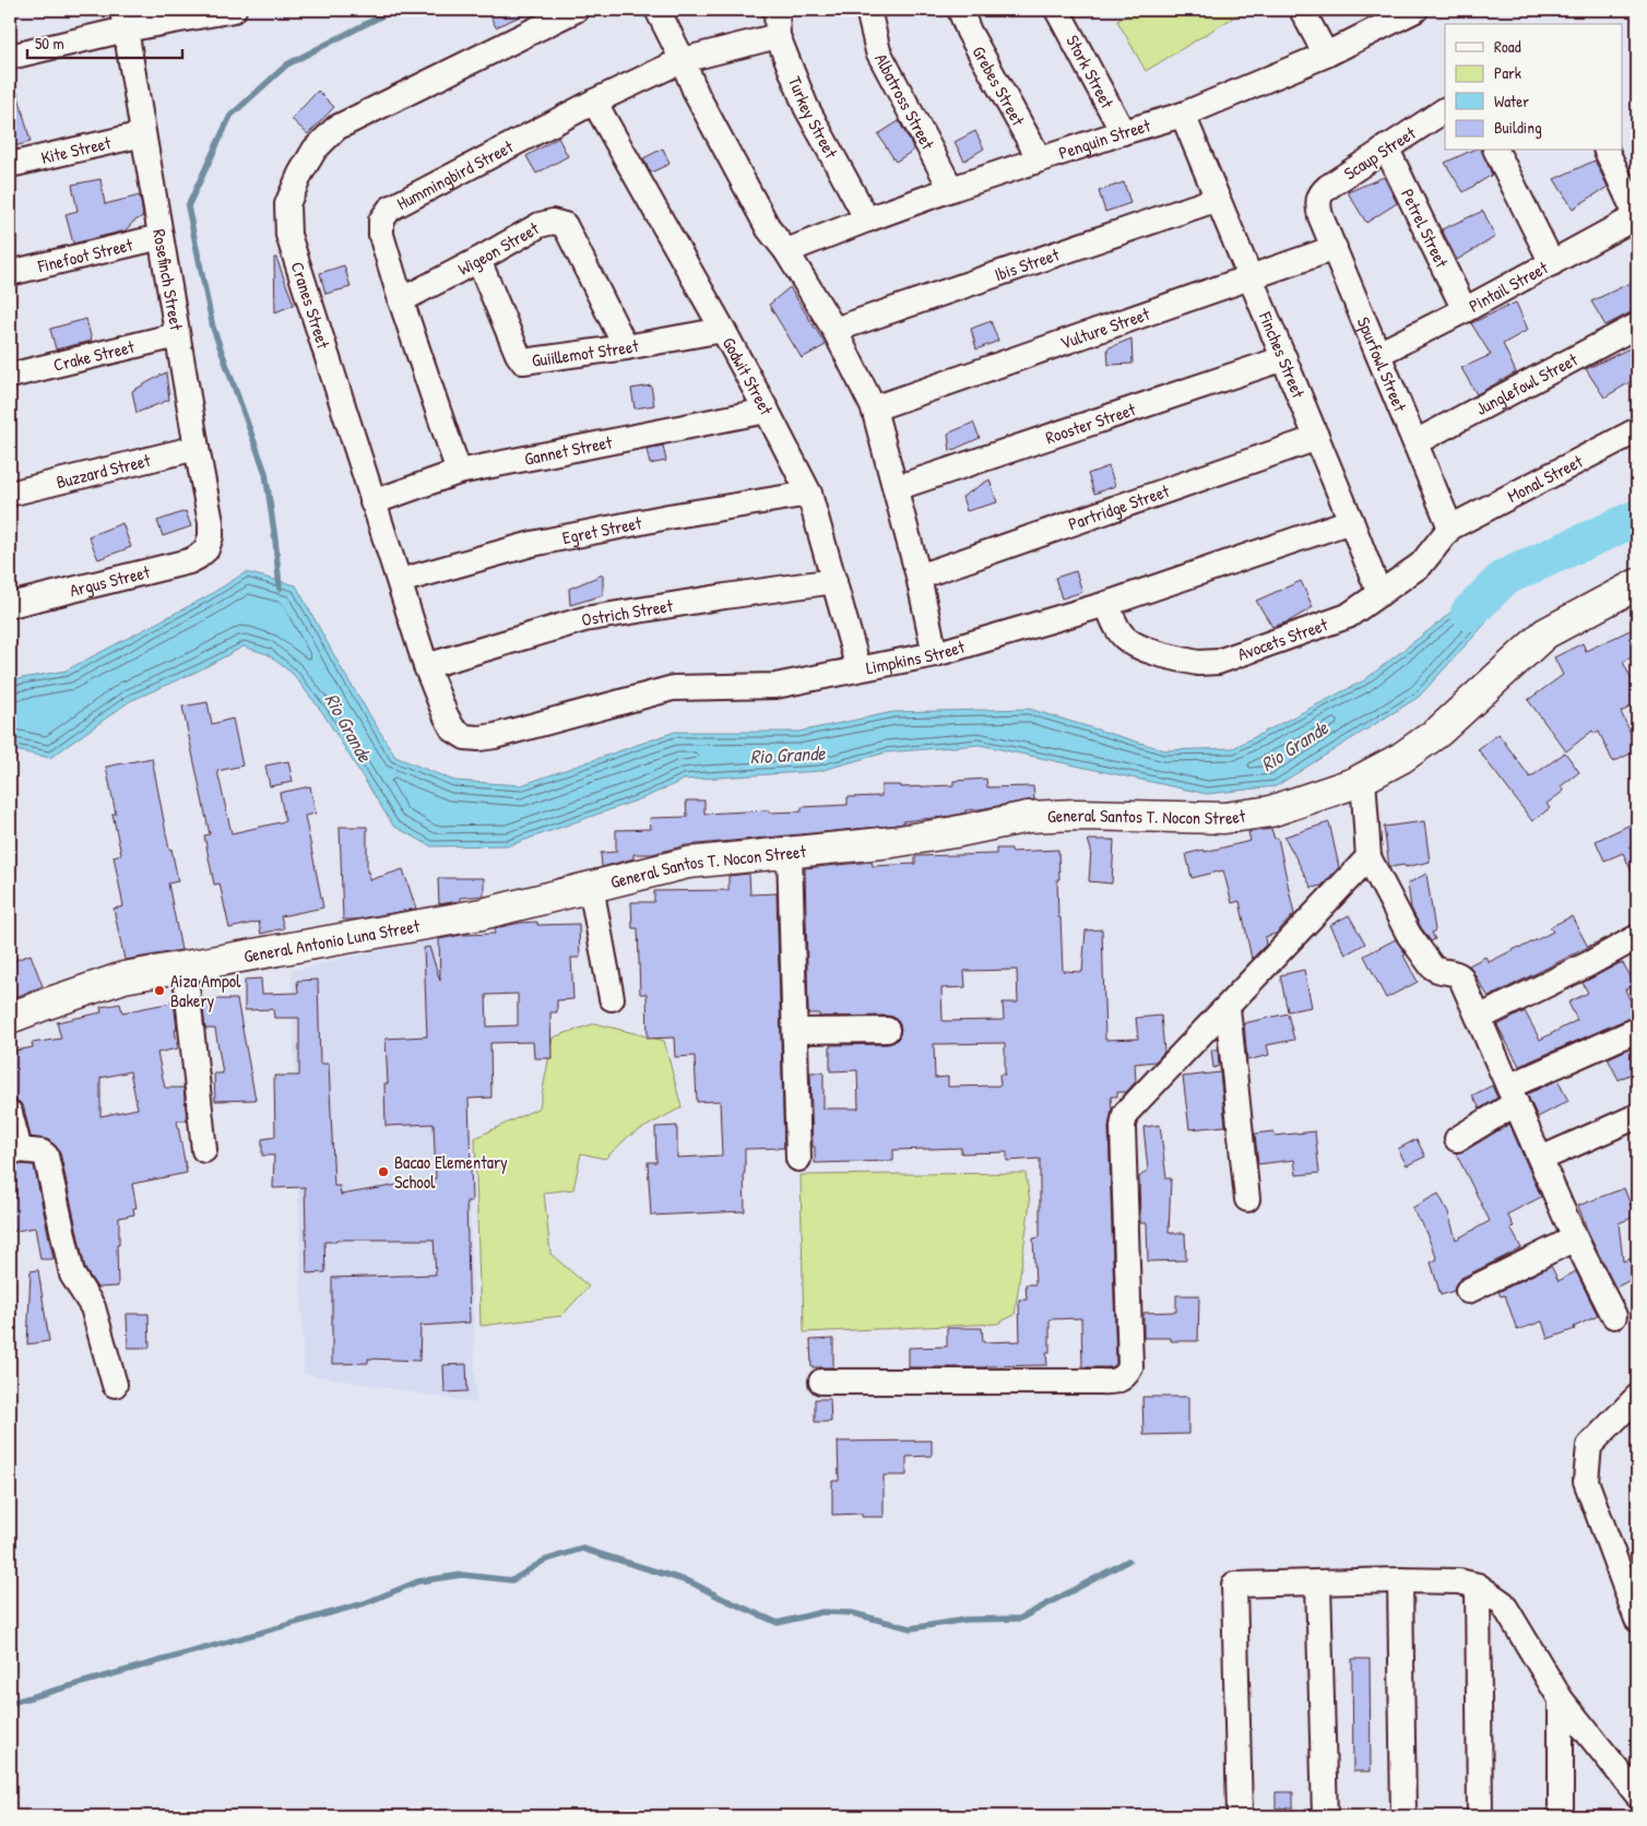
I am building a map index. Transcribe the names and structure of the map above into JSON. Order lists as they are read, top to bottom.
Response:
{
  "streets": {
    "main road": ["General Santos T. Nocon Street", "General Antonio Luna Street"],
    "street": [
      "Stork Street",
      "Grebes Street",
      "Albatross Street",
      "Turkey Street",
      "Penguin Street",
      "Kite Street",
      "Scaup Street",
      "Hummingbird Street",
      "Petrel Street",
      "Wigeon Street",
      "Finefoot Street",
      "Ibis Street",
      "Rosefinch Street",
      "Pintail Street",
      "Cranes Street",
      "Vulture Street",
      "Guiillemot Street",
      "Finches Street",
      "Crake Street",
      "Spurfowl Street",
      "Godwit Street",
      "Junglefowl Street",
      "Rooster Street",
      "Gannet Street",
      "Buzzard Street",
      "Monal Street",
      "Partridge Street",
      "Egret Street",
      "Argus Street",
      "Ostrich Street",
      "Avocets Street",
      "Limpkins Street"
    ]
  },
  "crossings": [
    ["Stork Street", "Penguin Street"],
    ["Grebes Street", "Penguin Street"],
    ["Albatross Street", "Penguin Street"],
    ["Turkey Street", "Penguin Street"],
    ["Turkey Street", "Hummingbird Street"],
    ["Penguin Street", "Finches Street"],
    ["Kite Street", "Rosefinch Street"],
    ["Scaup Street", "Petrel Street"],
    ["Scaup Street", "Spurfowl Street"],
    ["Hummingbird Street", "Wigeon Street"],
    ["Hummingbird Street", "Godwit Street"],
    ["Hummingbird Street", "Gannet Street"],
    ["Petrel Street", "Pintail Street"],
    ["Wigeon Street", "Guiillemot Street"],
    ["Finefoot Street", "Rosefinch Street"],
    ["Ibis Street", "Finches Street"],
    ["Rosefinch Street", "Crake Street"],
    ["Rosefinch Street", "Buzzard Street"],
    ["Rosefinch Street", "Argus Street"],
    ["Pintail Street", "Spurfowl Street"],
    ["Cranes Street", "Gannet Street"],
    ["Cranes Street", "Egret Street"],
    ["Cranes Street", "Ostrich Street"],
    ["Cranes Street", "Limpkins Street"],
    ["Vulture Street", "Finches Street"],
    ["Vulture Street", "Spurfowl Street"],
    ["Guiillemot Street", "Godwit Street"],
    ["Finches Street", "Rooster Street"],
    ["Finches Street", "Partridge Street"],
    ["Finches Street", "Avocets Street"],
    ["Finches Street", "Limpkins Street"],
    ["Spurfowl Street", "Junglefowl Street"],
    ["Spurfowl Street", "Monal Street"],
    ["Spurfowl Street", "Avocets Street"],
    ["Godwit Street", "Gannet Street"],
    ["Godwit Street", "Egret Street"],
    ["Godwit Street", "Ostrich Street"],
    ["Godwit Street", "Limpkins Street"],
    ["Monal Street", "Avocets Street"],
    ["Avocets Street", "Limpkins Street"],
    ["General Santos T. Nocon Street", "General Antonio Luna Street"]
  ],
  "water": ["Rio Grande"],
  "places": ["Aiza Ampol Bakery", "Bacao Elementary School"],
  "legend": [
    "Road",
    "Park",
    "Water",
    "Building"
  ],
  "scale_bar": "50 m"
}
